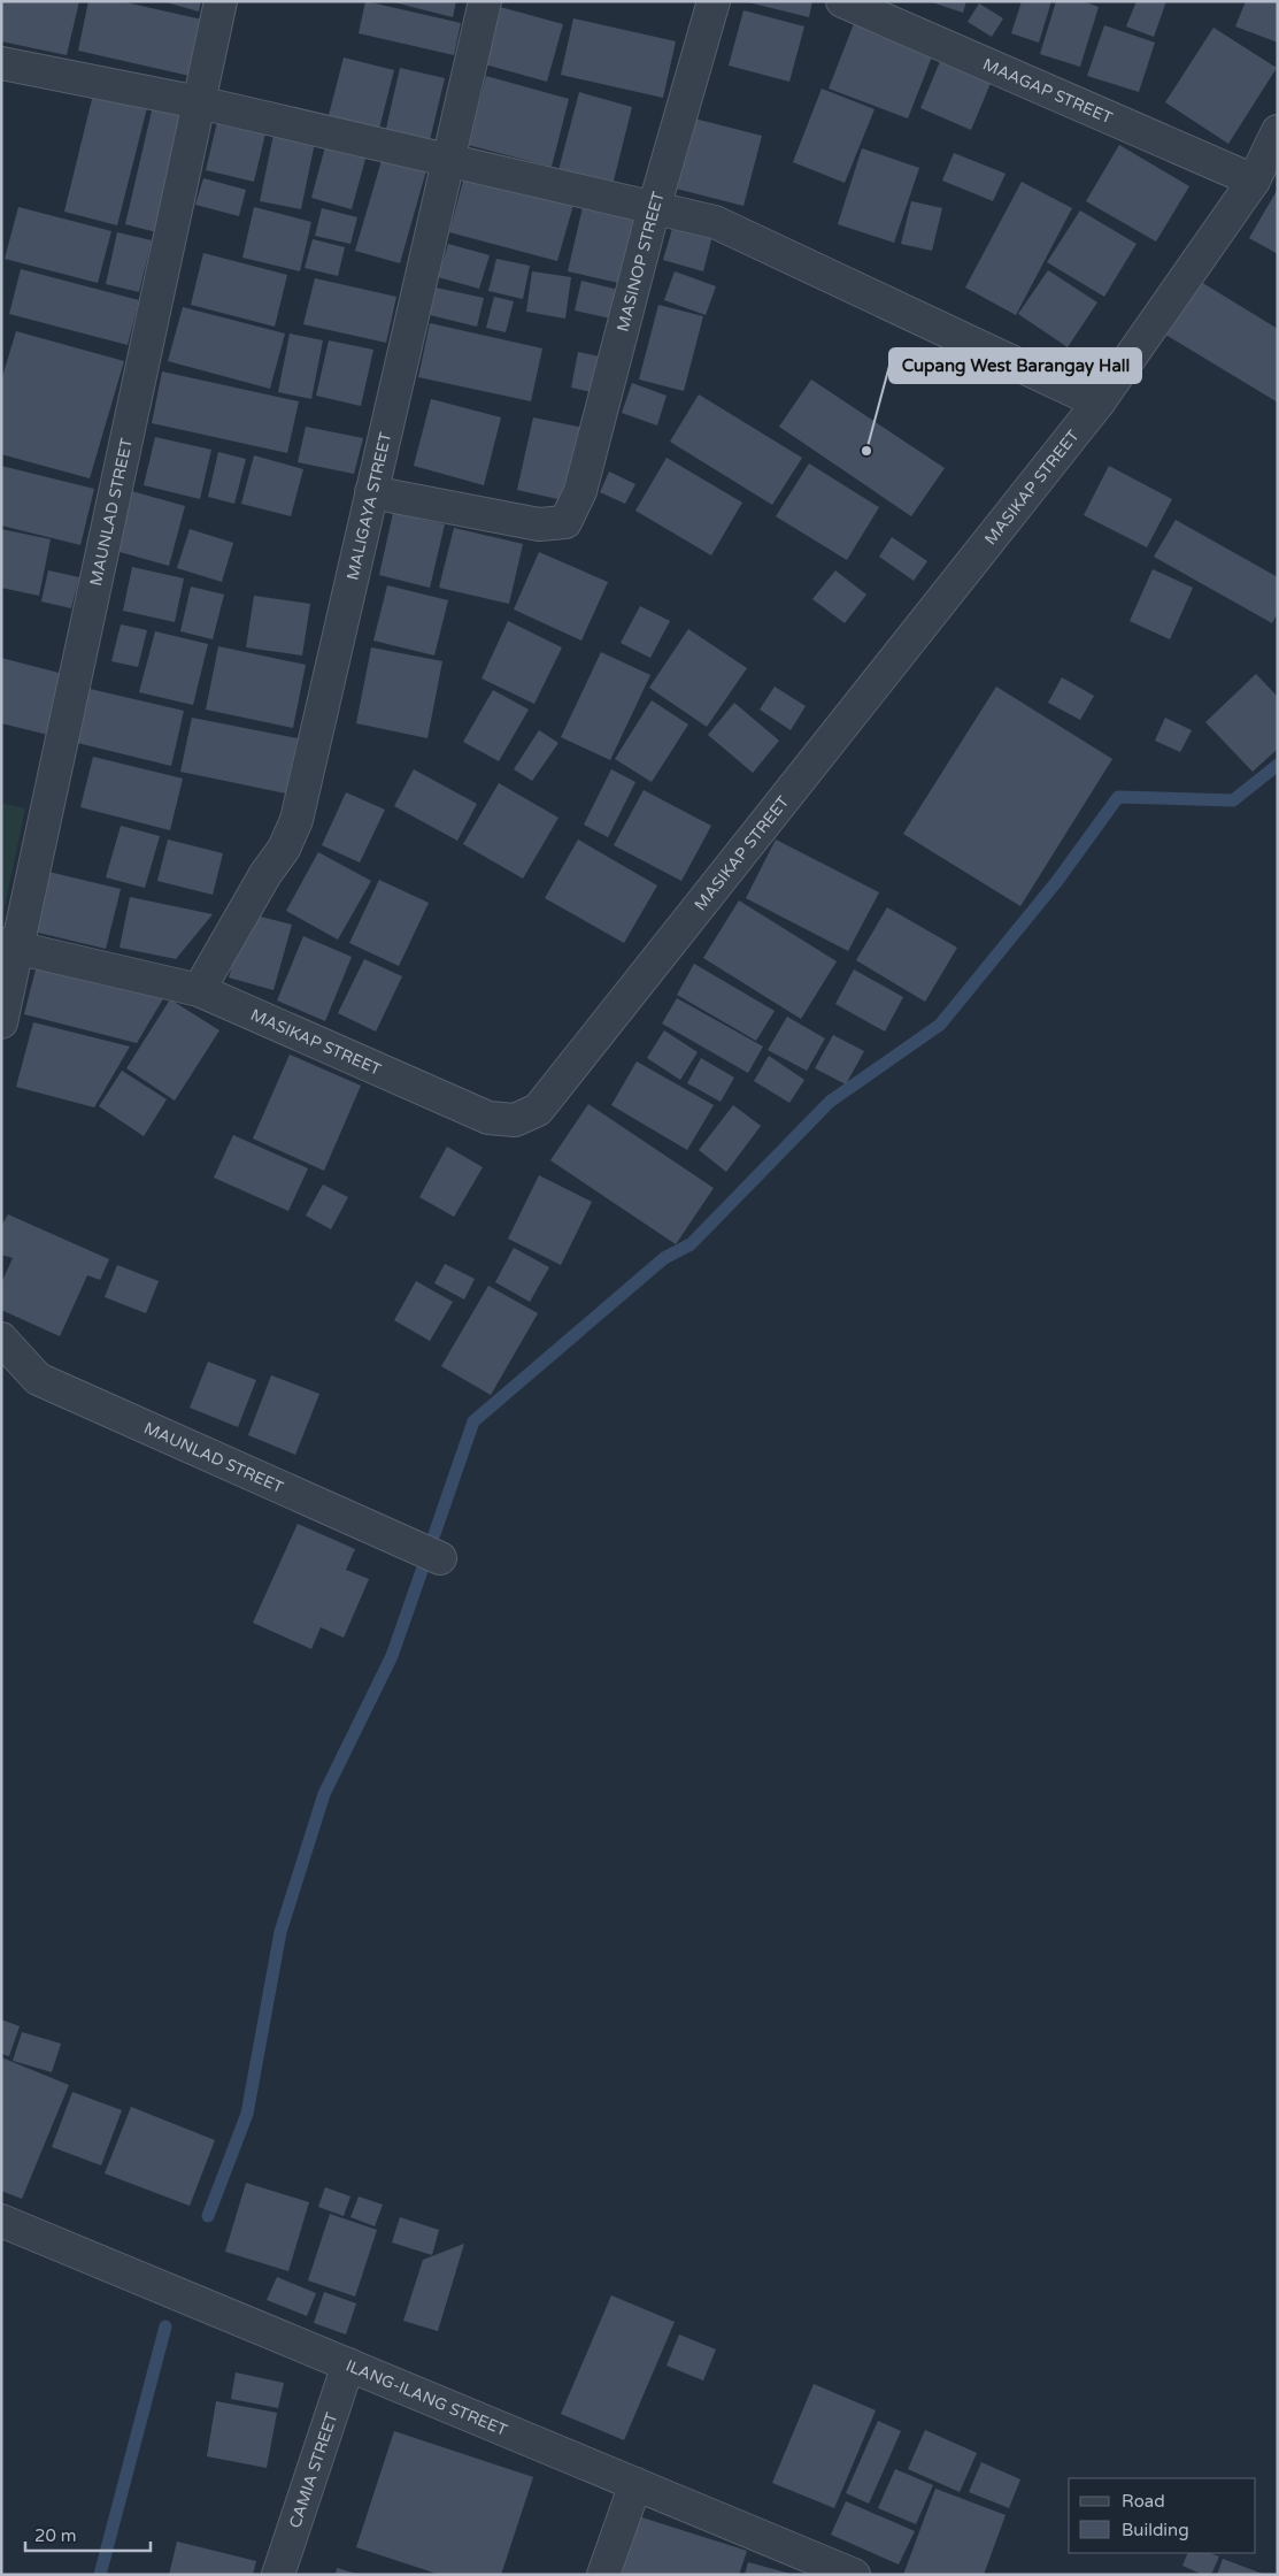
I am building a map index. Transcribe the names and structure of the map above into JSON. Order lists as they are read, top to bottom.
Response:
{
  "streets": {
    "street": [
      "MAAGAP STREET",
      "MASINOP STREET",
      "MASIKAP STREET",
      "MALIGAYA STREET",
      "MAUNLAD STREET",
      "ILANG-ILANG STREET",
      "CAMIA STREET"
    ]
  },
  "crossings": [
    ["MAAGAP STREET", "MASIKAP STREET"],
    ["MASINOP STREET", "MALIGAYA STREET"],
    ["MASIKAP STREET", "MALIGAYA STREET"],
    ["MASIKAP STREET", "MAUNLAD STREET"],
    ["ILANG-ILANG STREET", "CAMIA STREET"]
  ],
  "places": ["Cupang West Barangay Hall"],
  "legend": ["Road", "Building"],
  "scale_bar": "20 m"
}
